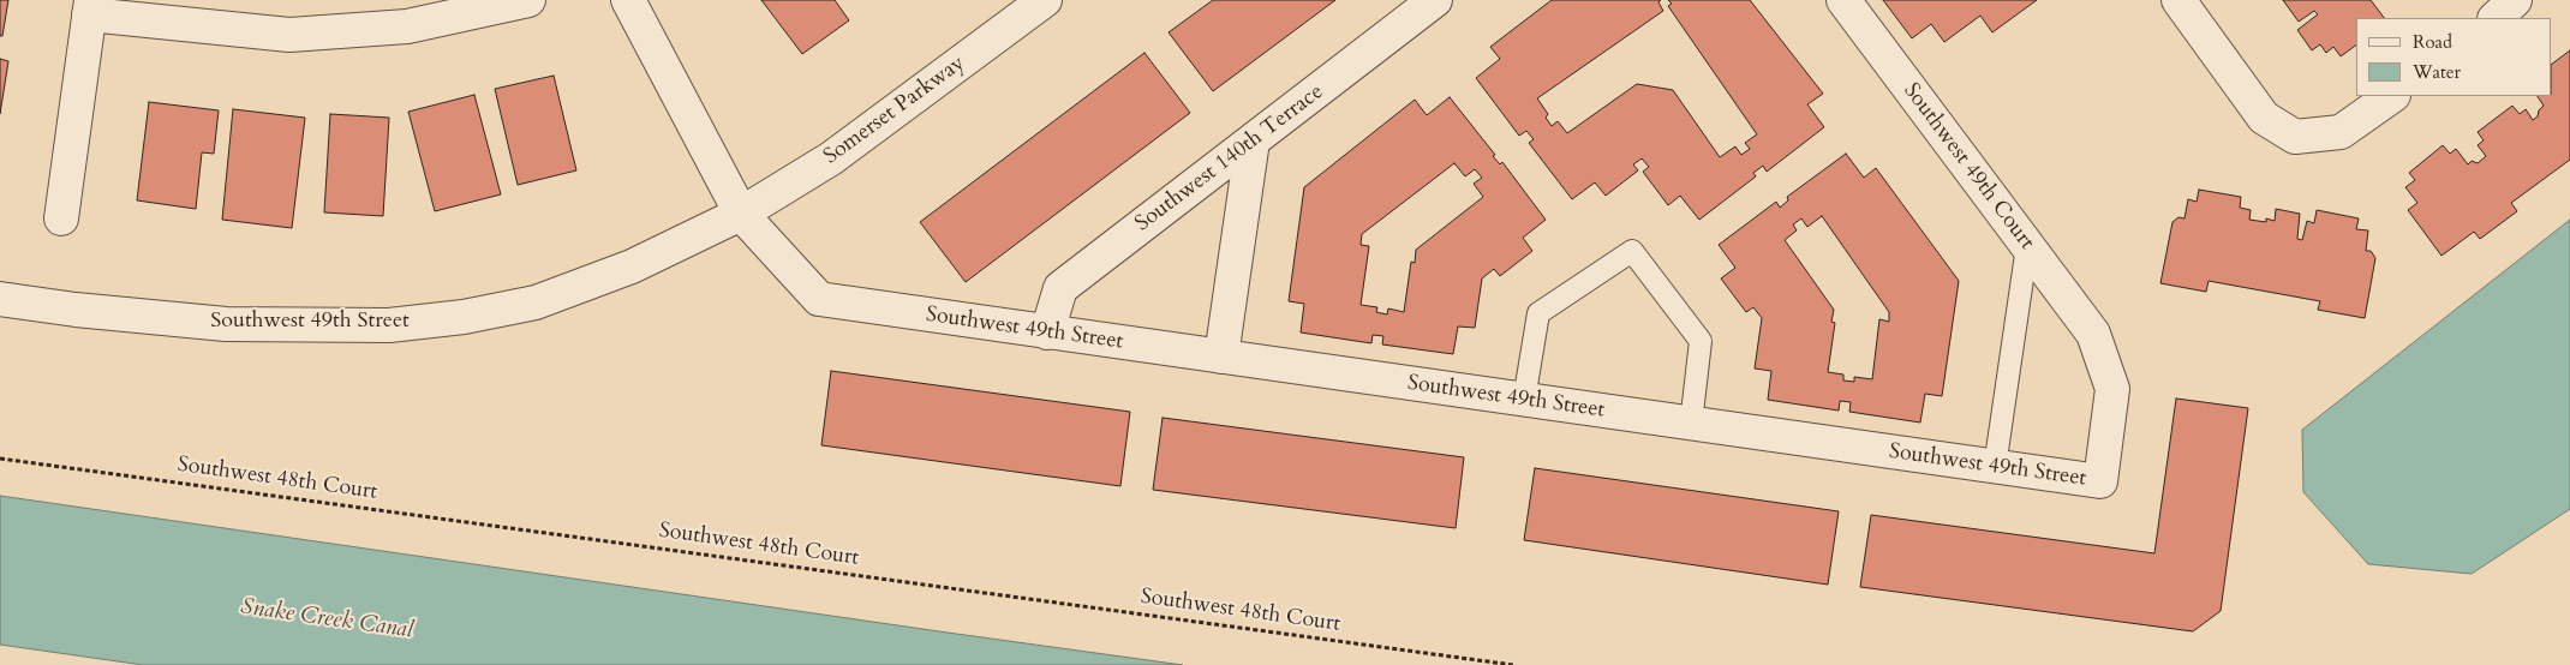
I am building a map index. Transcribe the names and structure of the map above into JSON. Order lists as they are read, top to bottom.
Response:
{
  "streets": {
    "street": [
      "Somerset Parkway",
      "Southwest 140th Terrace",
      "Southwest 49th Court",
      "Southwest 49th Street"
    ],
    "path": ["Southwest 48th Court"]
  },
  "crossings": [
    ["Somerset Parkway", "Southwest 49th Street"],
    ["Southwest 140th Terrace", "Southwest 49th Street"],
    ["Southwest 49th Court", "Southwest 49th Street"]
  ],
  "water": ["Snake Creek Canal"],
  "legend": ["Road", "Water"]
}
